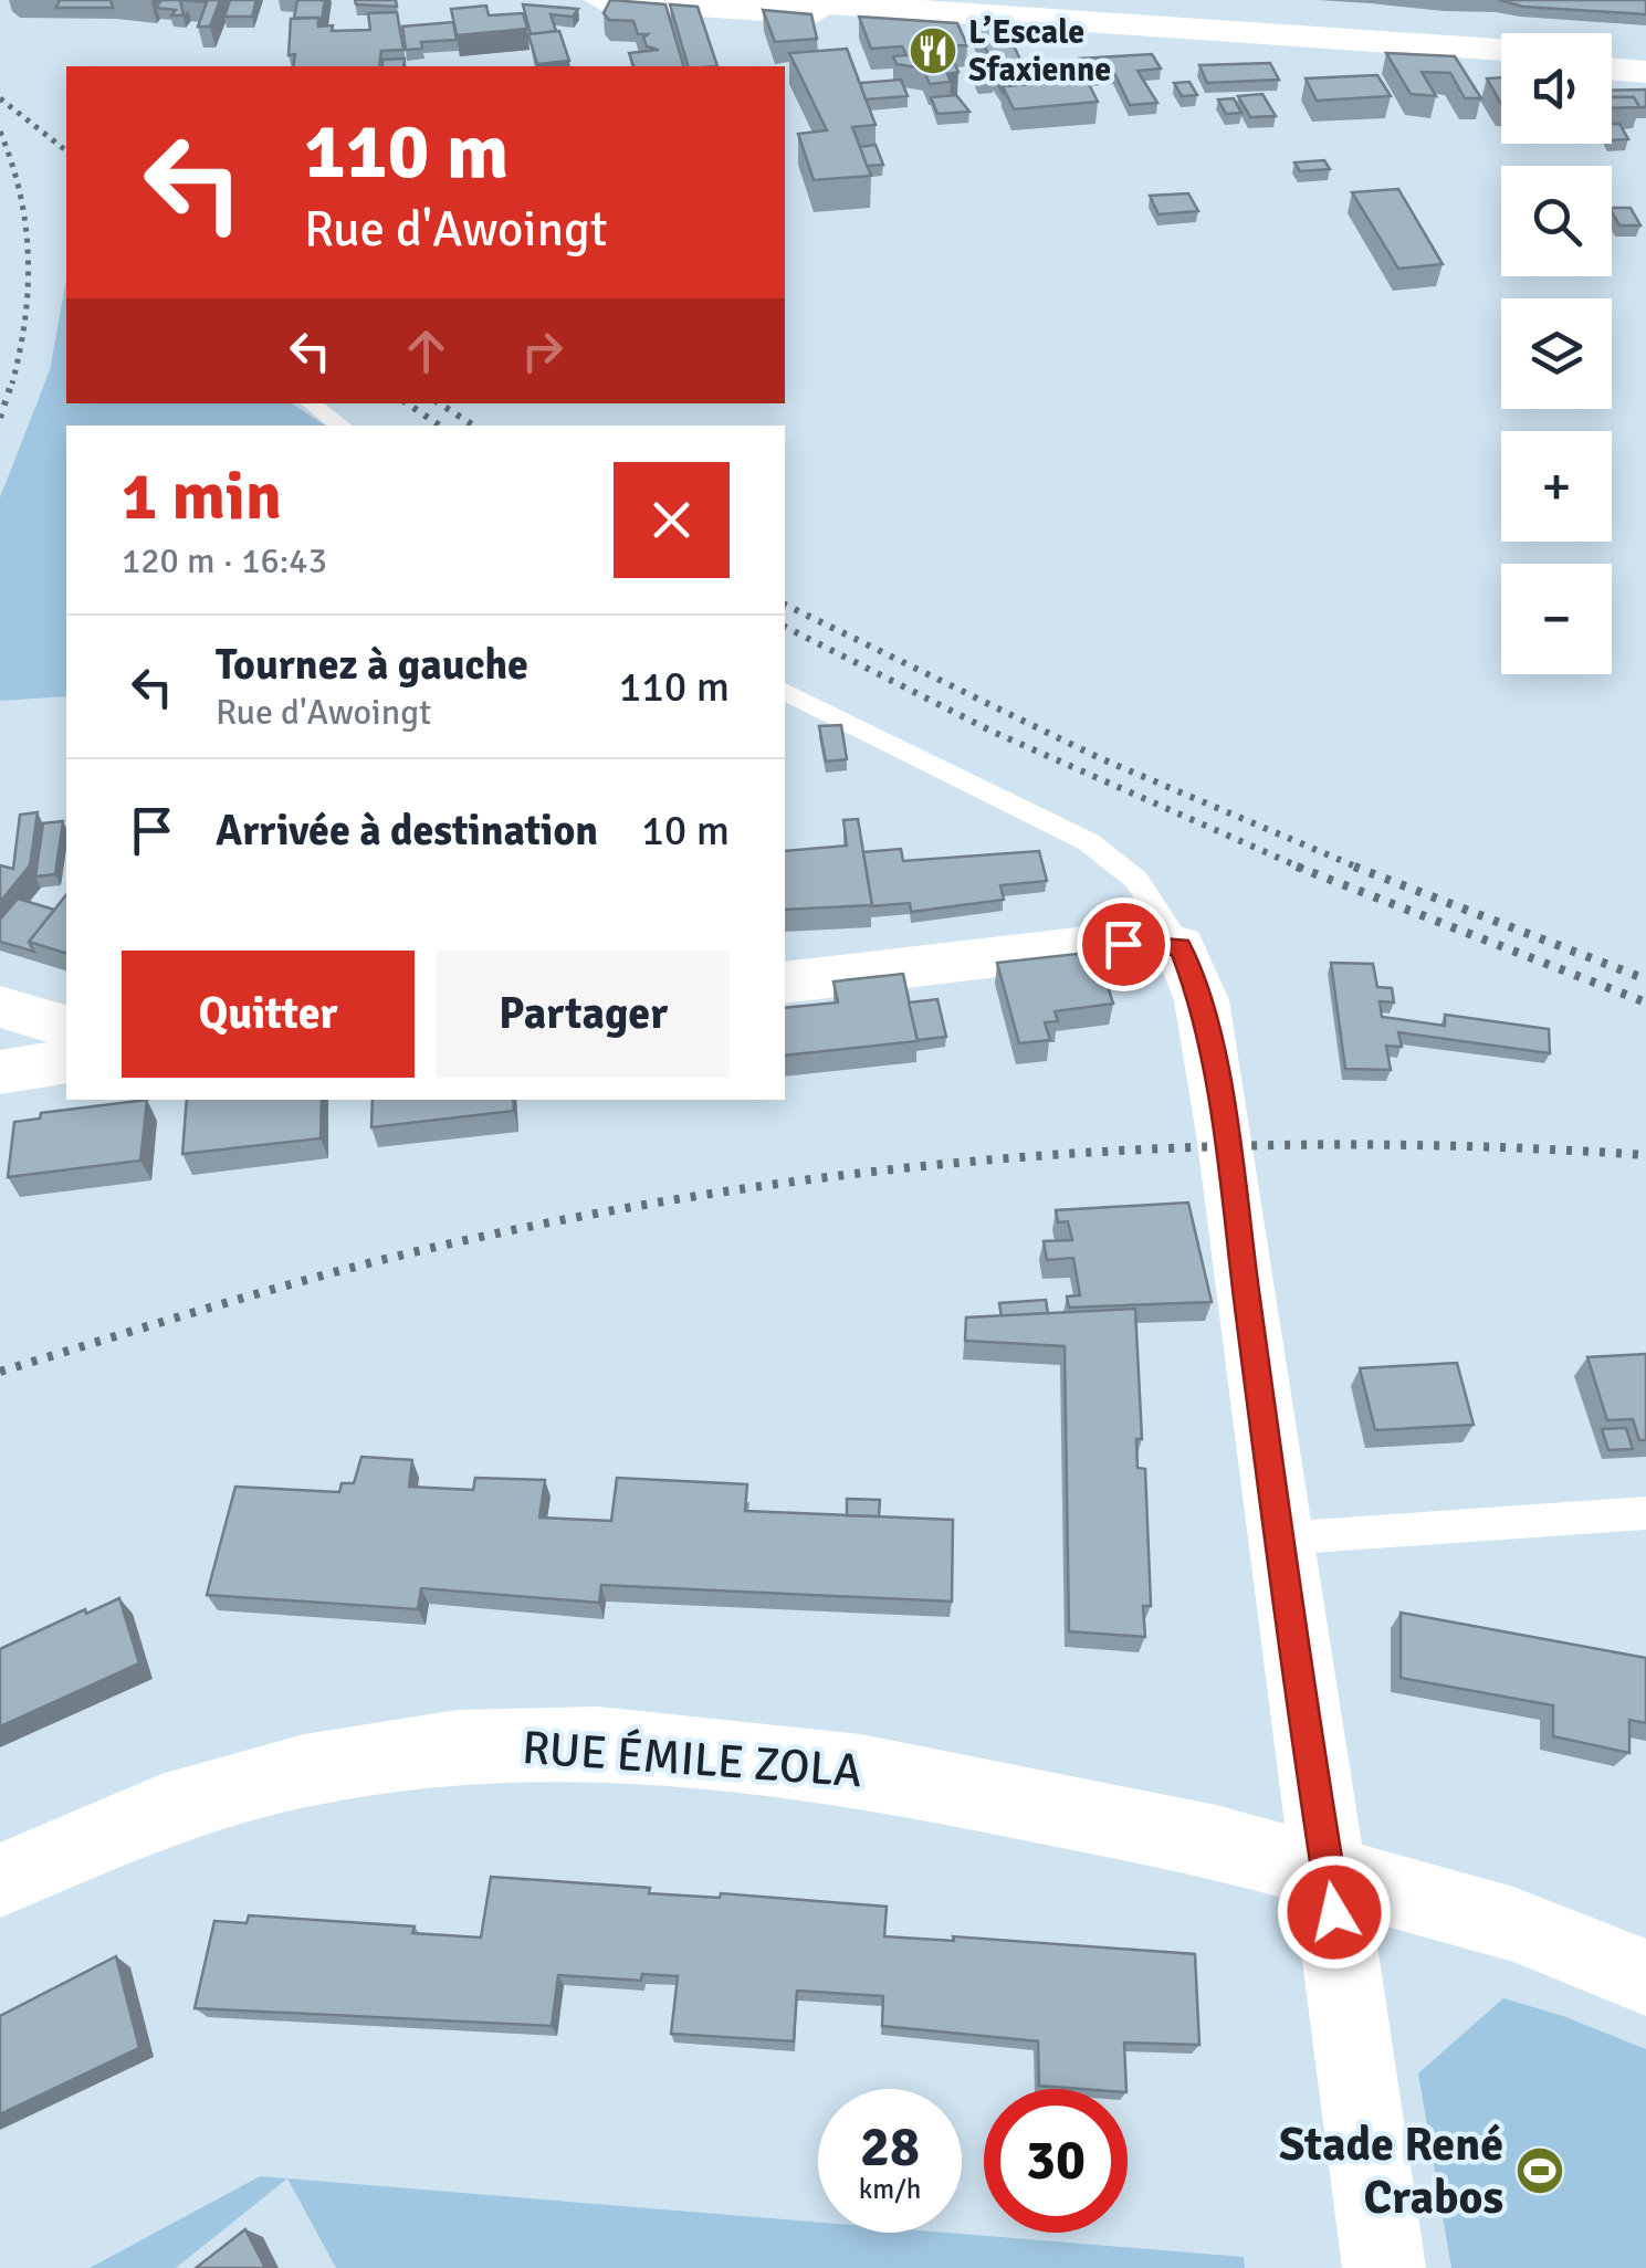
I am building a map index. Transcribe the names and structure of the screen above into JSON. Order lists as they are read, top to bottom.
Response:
{
  "streets": {
    "street": ["RUE ÉMILE ZOLA"]
  },
  "places": {
    "restaurant": ["L’Escale Sfaxienne"],
    "sports": ["Stade René Crabos"]
  },
  "page": {
    "map_buttons": ["+", "−"],
    "turn": ["110 m", "Rue d'Awoingt"],
    "heading": ["1 min", "120 m · 16:43"],
    "list": [
      {
        "name": "Tournez à gauche",
        "note": "Rue d'Awoingt",
        "value": "110 m"
      },
      {
        "name": "Arrivée à destination",
        "value": "10 m"
      }
    ],
    "buttons": ["Quitter", "Partager"],
    "speed": "28 km/h",
    "limit": "30"
  }
}
